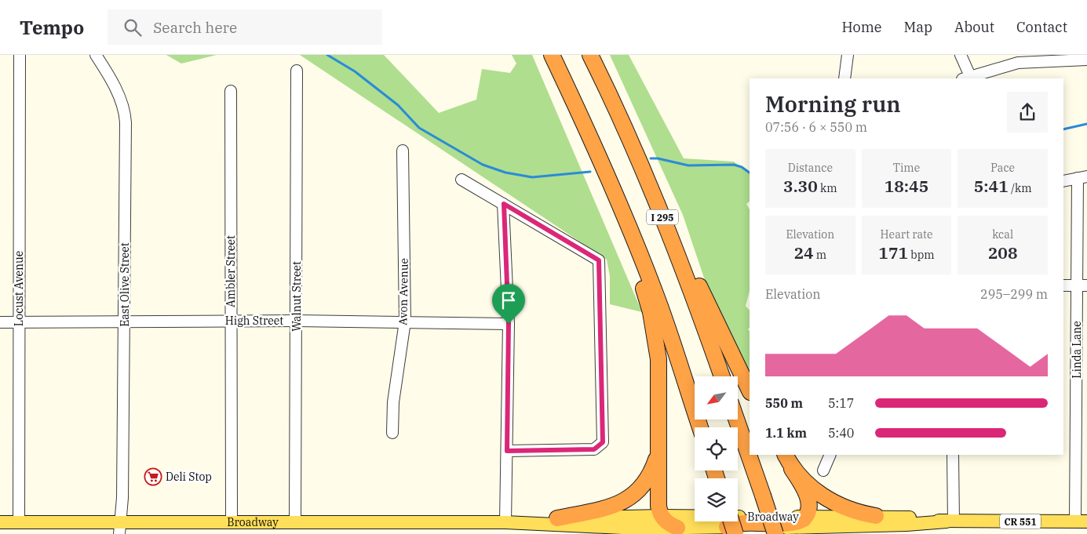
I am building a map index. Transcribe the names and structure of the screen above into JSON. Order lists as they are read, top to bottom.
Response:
{
  "streets": {
    "highway": ["I 295"],
    "main road": ["Broadway", "CR 551"],
    "street": [
      "Ambler Street",
      "East Olive Street",
      "Locust Avenue",
      "Avon Avenue",
      "Walnut Street",
      "High Street",
      "Linda Lane"
    ]
  },
  "crossings": [
    ["Ambler Street", "High Street"],
    ["Ambler Street", "Broadway"],
    ["East Olive Street", "High Street"],
    ["East Olive Street", "Broadway"],
    ["Locust Avenue", "High Street"],
    ["Locust Avenue", "Broadway"],
    ["Avon Avenue", "High Street"],
    ["Walnut Street", "High Street"],
    ["Walnut Street", "Broadway"],
    ["Linda Lane", "Broadway"]
  ],
  "places": {
    "supermarket": ["Deli Stop"]
  },
  "north": "bottom left",
  "page": {
    "header": "Tempo",
    "search": "Search here",
    "nav": [
      "Home",
      "Map",
      "About",
      "Contact"
    ],
    "heading": ["Morning run", "07:56 · 6 × 550 m"],
    "stats": [
      ["Distance", "3.30 km"],
      ["Time", "18:45"],
      ["Pace", "5:41 /km"],
      ["Elevation", "24 m"],
      ["Heart rate", "171 bpm"],
      ["kcal", "208"]
    ],
    "chart": ["Elevation", "295–299 m"],
    "list": [
      {
        "name": "550 m",
        "note": "5:17"
      },
      {
        "name": "1.1 km",
        "note": "5:40"
      }
    ]
  }
}
